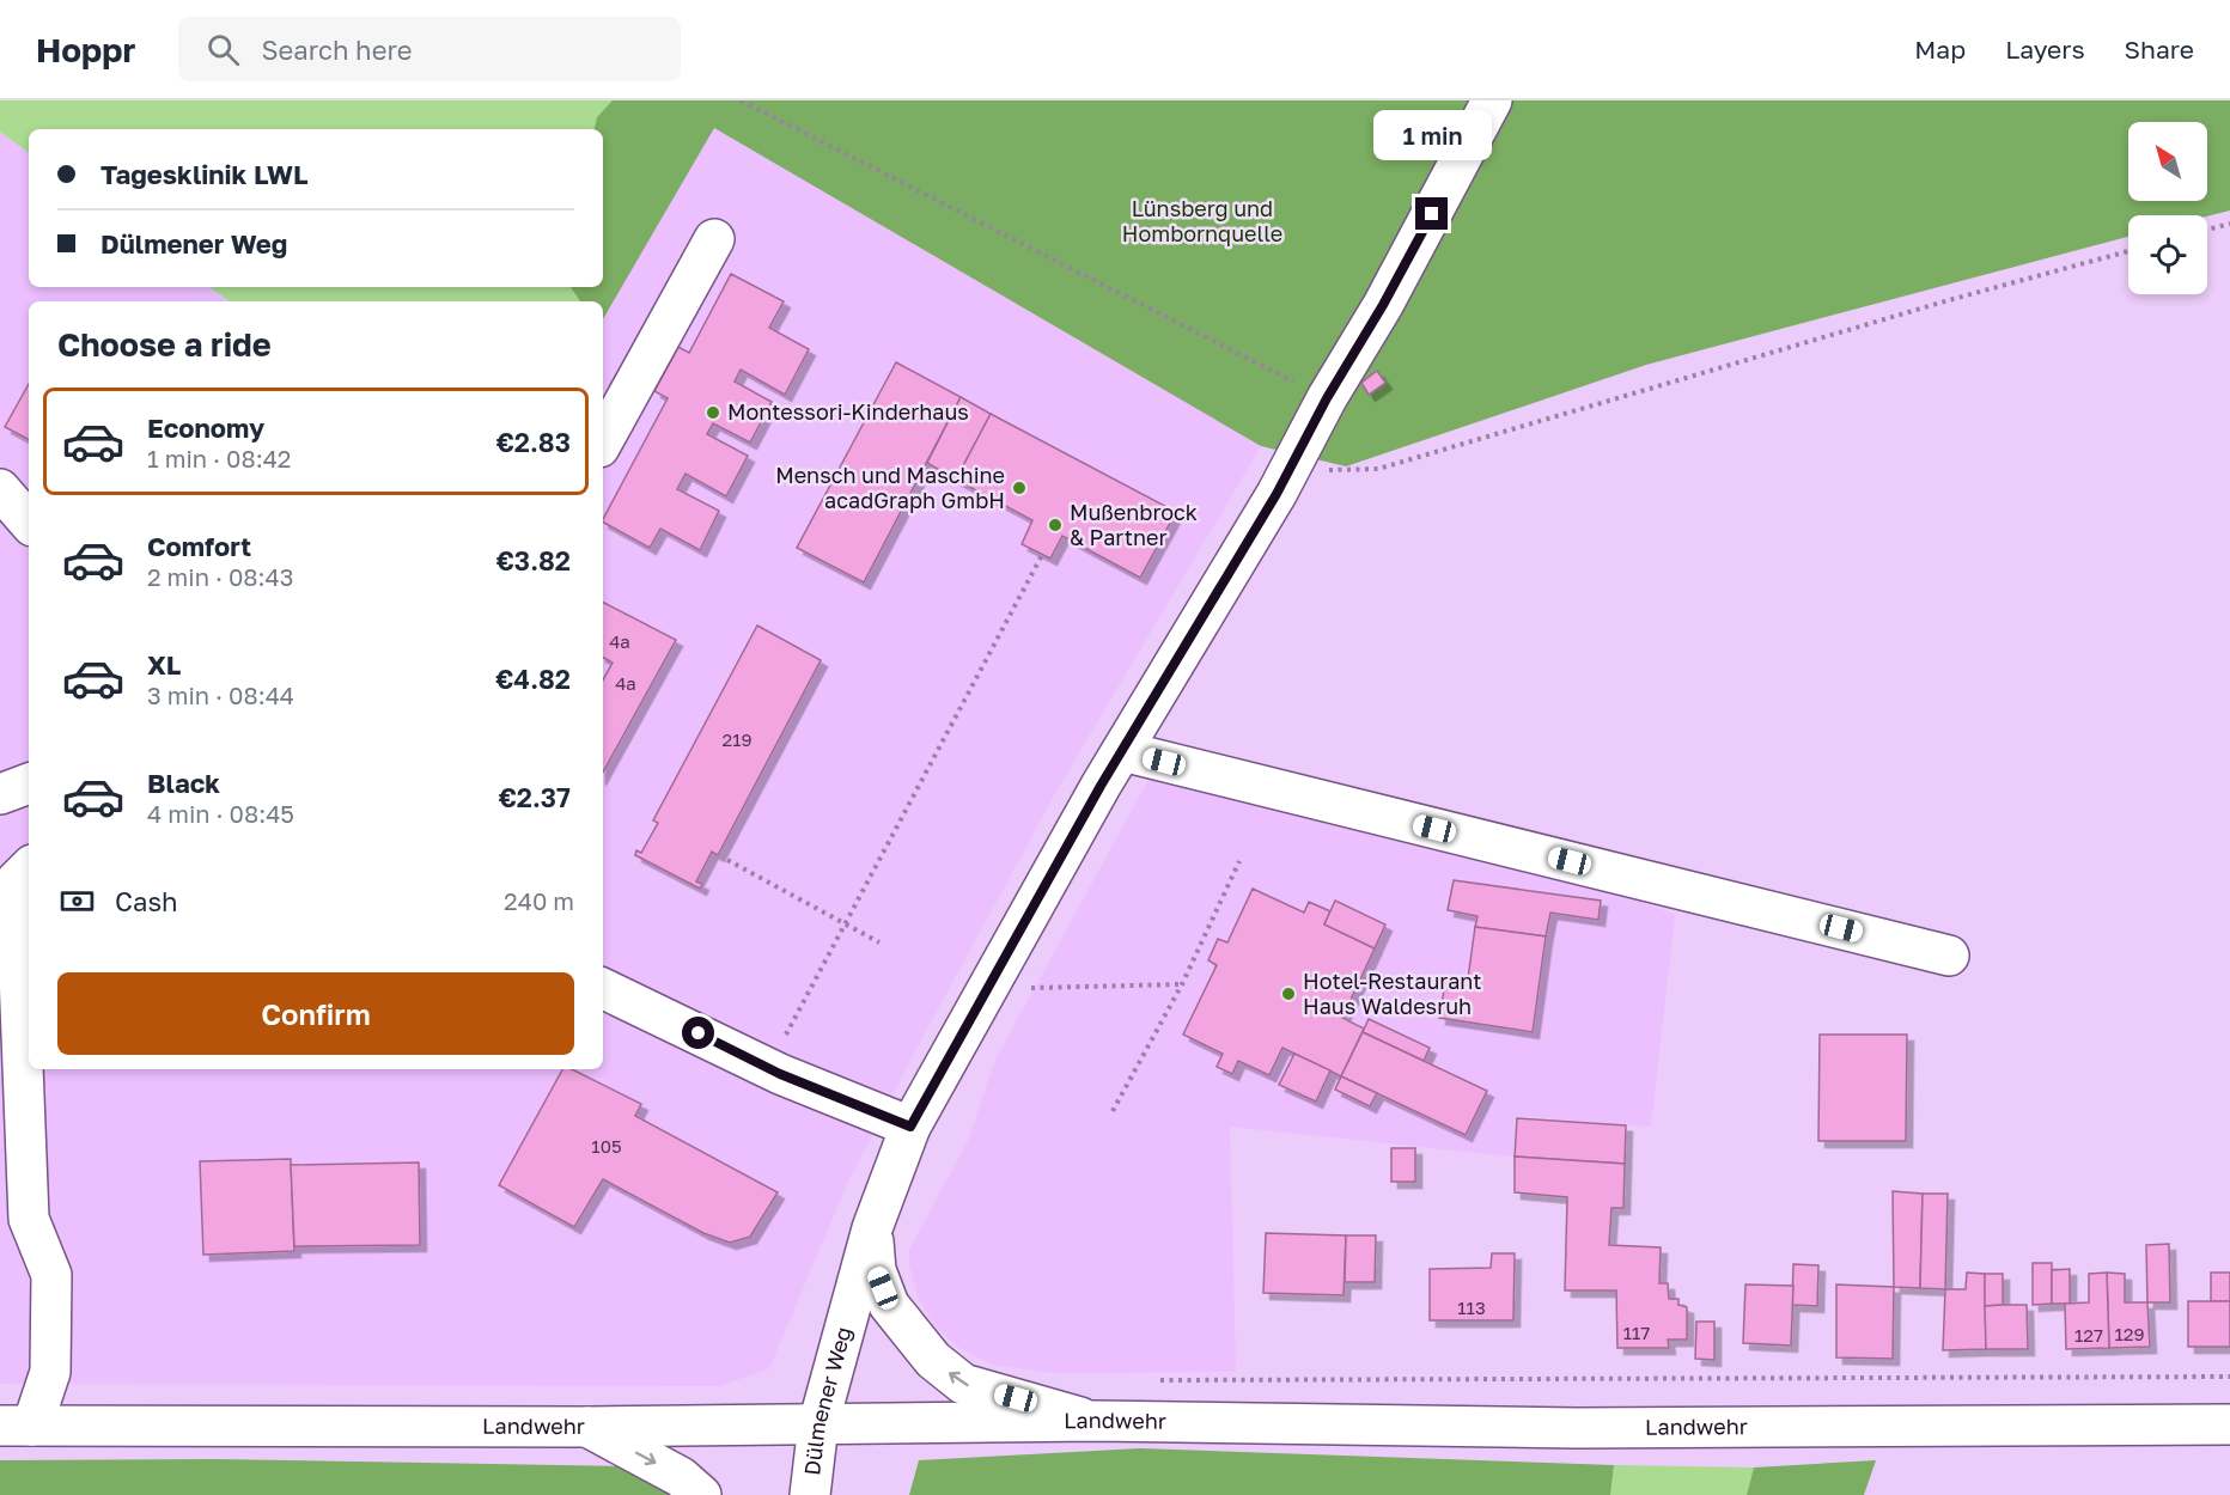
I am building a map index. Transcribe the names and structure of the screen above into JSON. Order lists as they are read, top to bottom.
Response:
{
  "streets": {
    "street": ["Dülmener Weg", "Landwehr"]
  },
  "crossings": [
    ["Dülmener Weg", "Landwehr"]
  ],
  "parks": ["Lünsberg und Hombornquelle"],
  "places": [
    "Montessori-Kinderhaus",
    "Mensch und Maschine acadGraph GmbH",
    "Mußenbrock & Partner",
    "Hotel-Restaurant Haus Waldesruh"
  ],
  "house_numbers": [
    "4a",
    "4a",
    "219",
    "105",
    "113",
    "117",
    "129",
    "127"
  ],
  "north": "top left",
  "page": {
    "header": "Hoppr",
    "search": "Search here",
    "nav": ["Map", "Layers", "Share"],
    "bubble": "1 min",
    "banner": ["Tagesklinik LWL", "Dülmener Weg"],
    "heading": "Choose a ride",
    "list": [
      {
        "name": "Economy",
        "note": "1 min · 08:42",
        "value": "€2.83"
      },
      {
        "name": "Comfort",
        "note": "2 min · 08:43",
        "value": "€3.82"
      },
      {
        "name": "XL",
        "note": "3 min · 08:44",
        "value": "€4.82"
      },
      {
        "name": "Black",
        "note": "4 min · 08:45",
        "value": "€2.37"
      }
    ],
    "pay": ["Cash", "240 m"],
    "buttons": "Confirm"
  }
}
